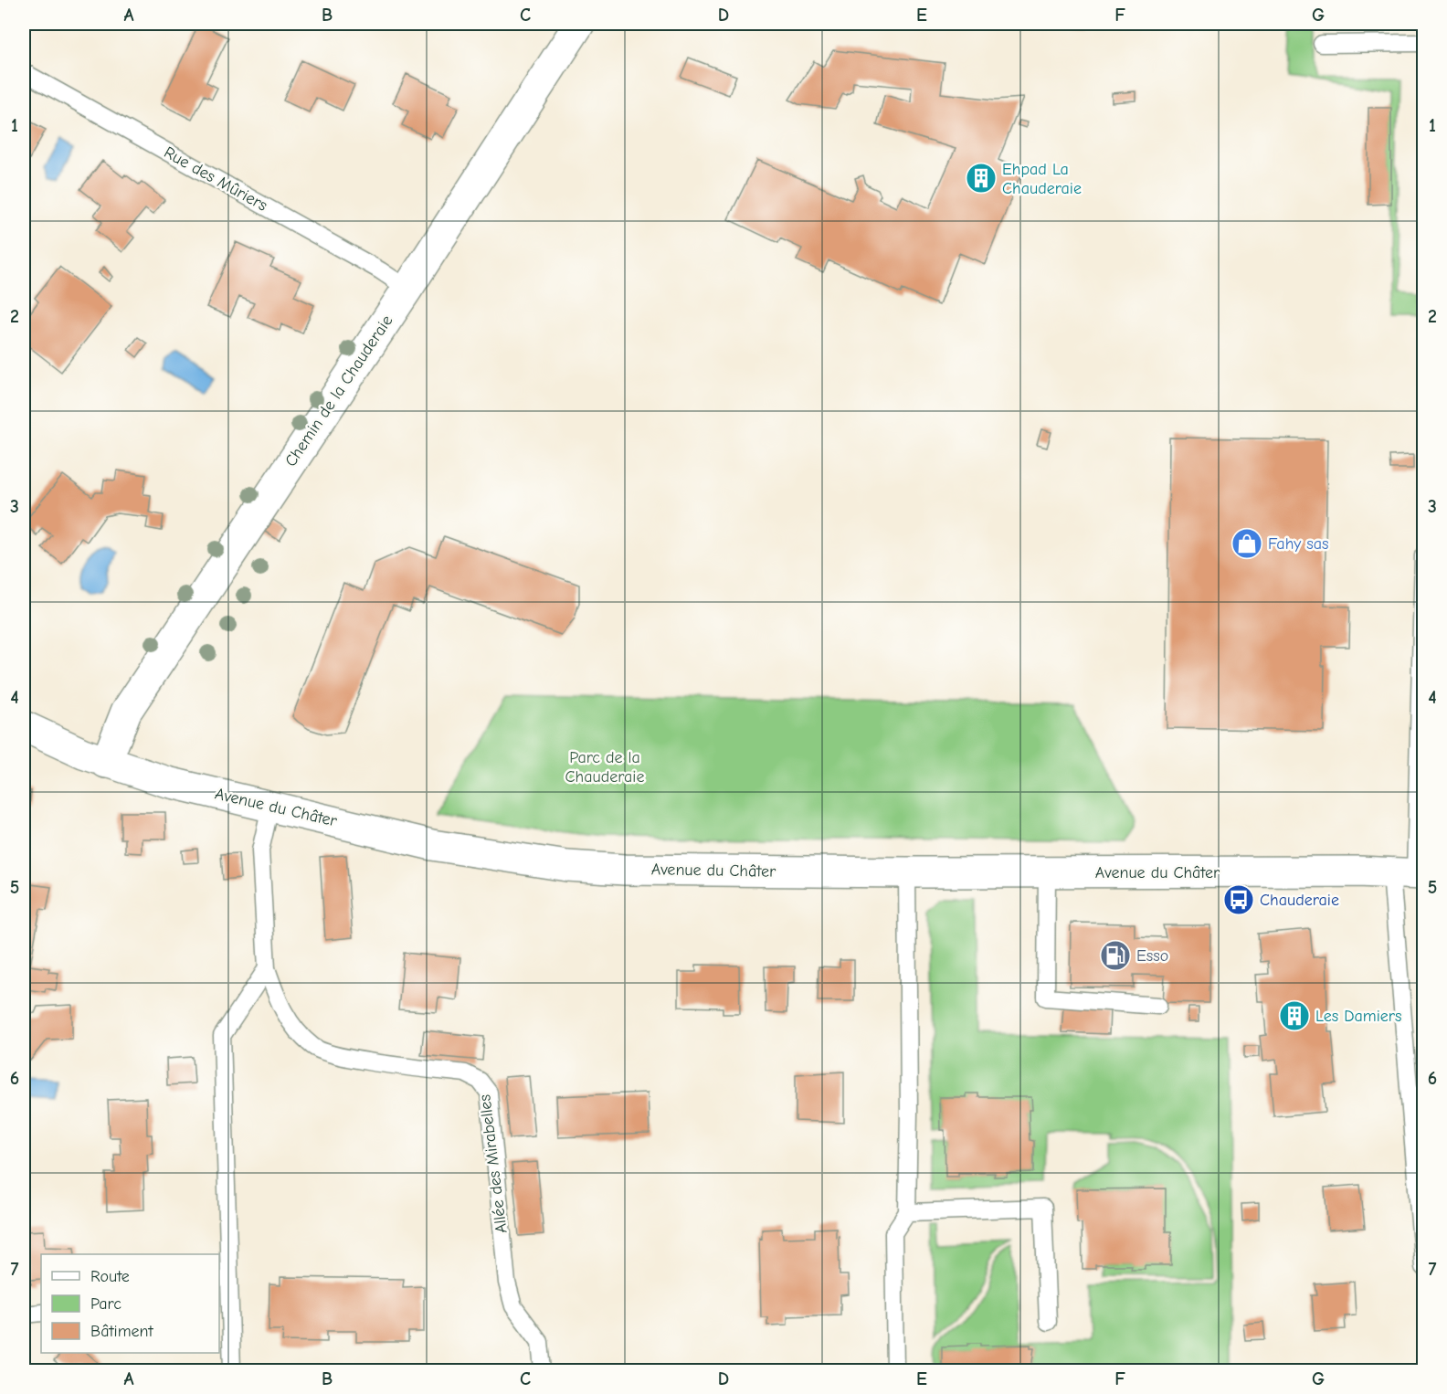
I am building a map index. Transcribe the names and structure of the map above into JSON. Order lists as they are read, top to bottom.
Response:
{
  "streets": {
    "main road": ["Chemin de la Chauderaie", "Avenue du Châter"],
    "lane": ["Rue des Mûriers", "Allée des Mirabelles"]
  },
  "crossings": [
    ["Rue des Mûriers", "Chemin de la Chauderaie"],
    ["Chemin de la Chauderaie", "Avenue du Châter"],
    ["Avenue du Châter", "Allée des Mirabelles"]
  ],
  "parks": ["Parc de la Chauderaie"],
  "places": {
    "building": ["Ehpad La Chauderaie", "Les Damiers"],
    "shop": ["Fahy sas"],
    "bus stop": ["Chauderaie"],
    "fuel station": ["Esso"]
  },
  "legend": ["Route", "Parc", "Bâtiment"],
  "grid": {
    "columns": [
      "A",
      "B",
      "C",
      "D",
      "E",
      "F",
      "G"
    ],
    "rows": [
      "1",
      "2",
      "3",
      "4",
      "5",
      "6",
      "7"
    ]
  }
}
